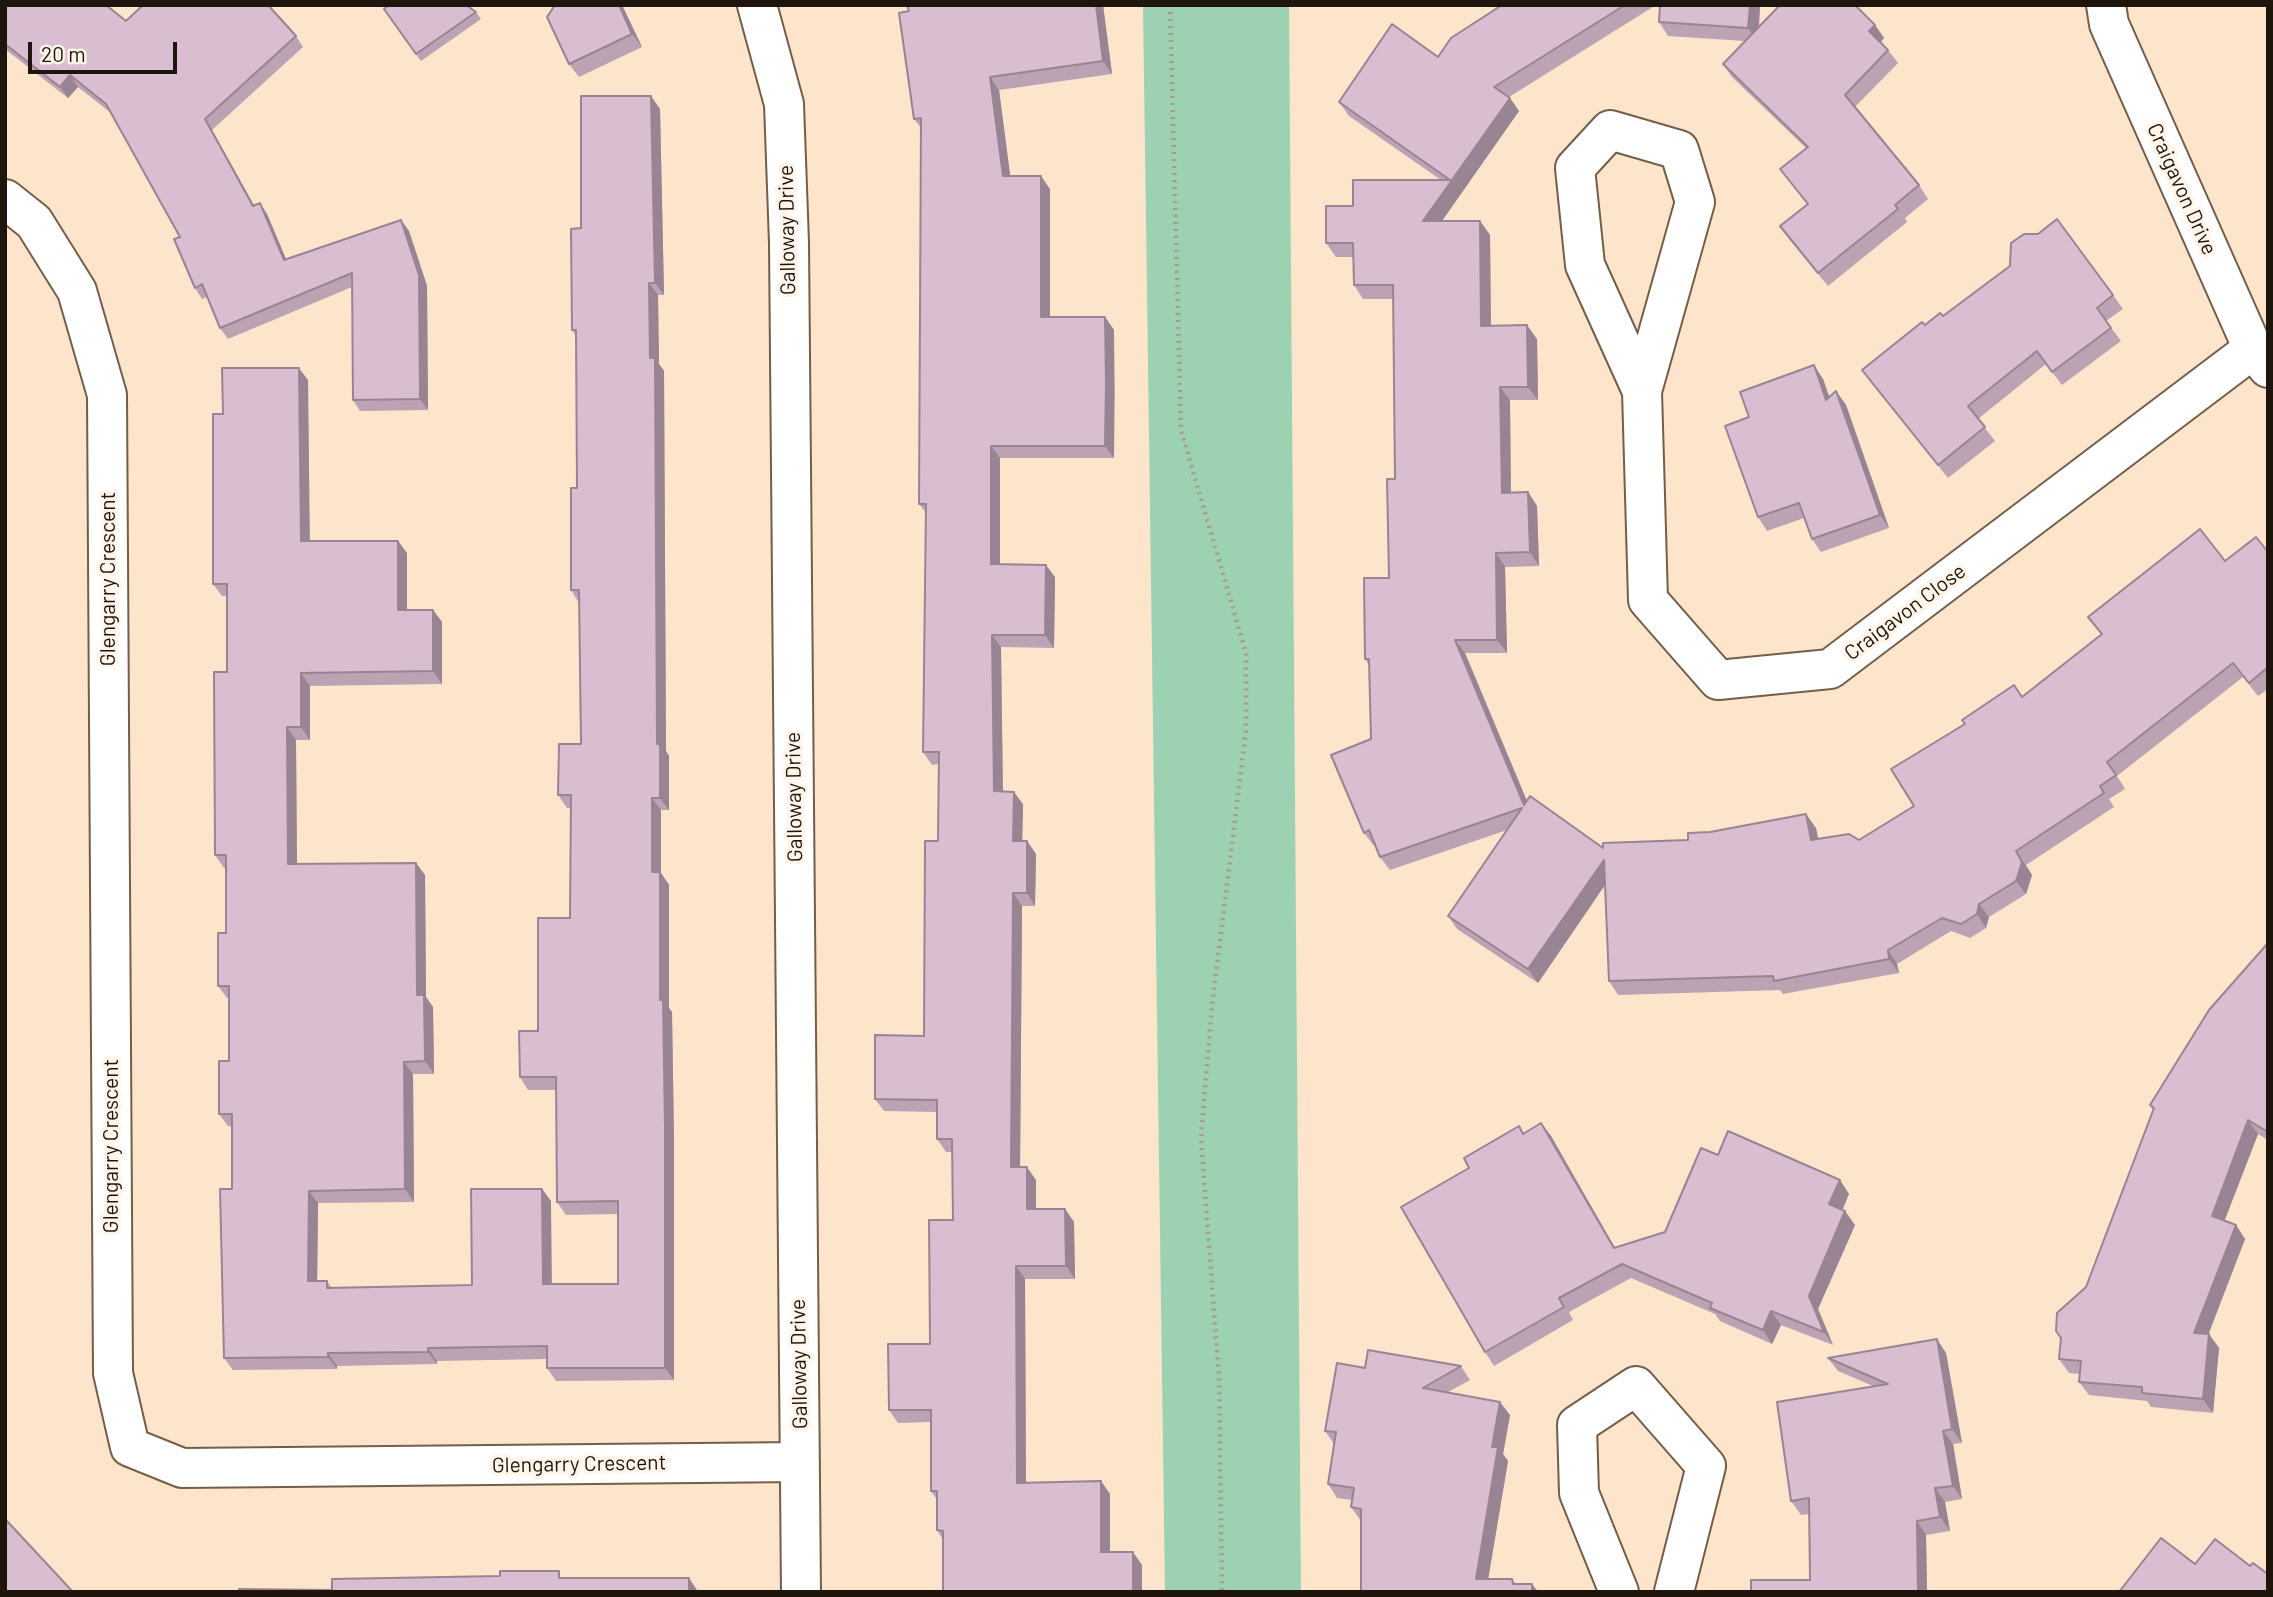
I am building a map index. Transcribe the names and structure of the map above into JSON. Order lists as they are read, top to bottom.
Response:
{
  "streets": {
    "street": [
      "Craigavon Drive",
      "Galloway Drive",
      "Glengarry Crescent",
      "Craigavon Close"
    ]
  },
  "crossings": [
    ["Craigavon Drive", "Craigavon Close"],
    ["Galloway Drive", "Glengarry Crescent"]
  ],
  "scale_bar": "20 m"
}
